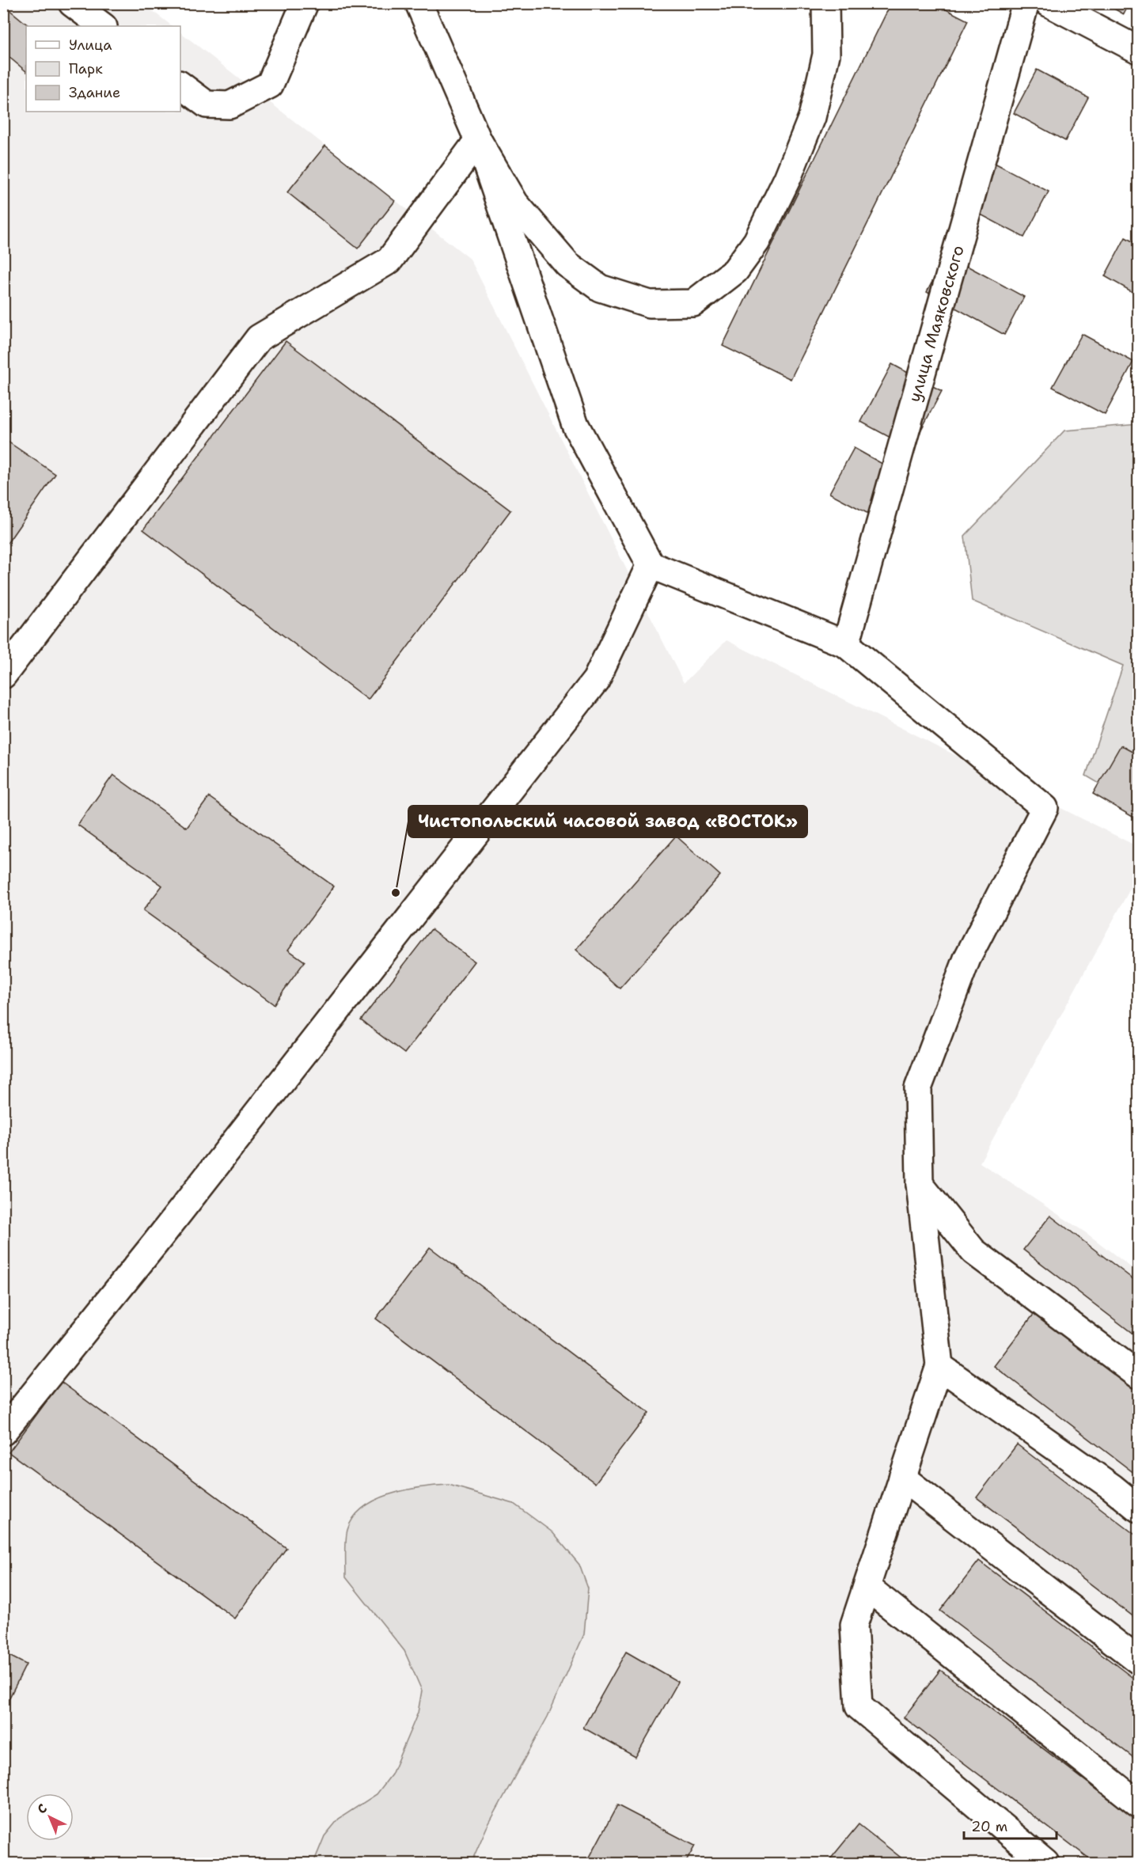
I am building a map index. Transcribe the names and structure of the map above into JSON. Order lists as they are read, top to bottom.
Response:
{
  "streets": {
    "street": ["улица Маяковского"]
  },
  "places": ["Чистопольский часовой завод «ВОСТОК»"],
  "legend": ["Улица", "Парк", "Здание"],
  "scale_bar": "20 m",
  "north": "top left"
}
